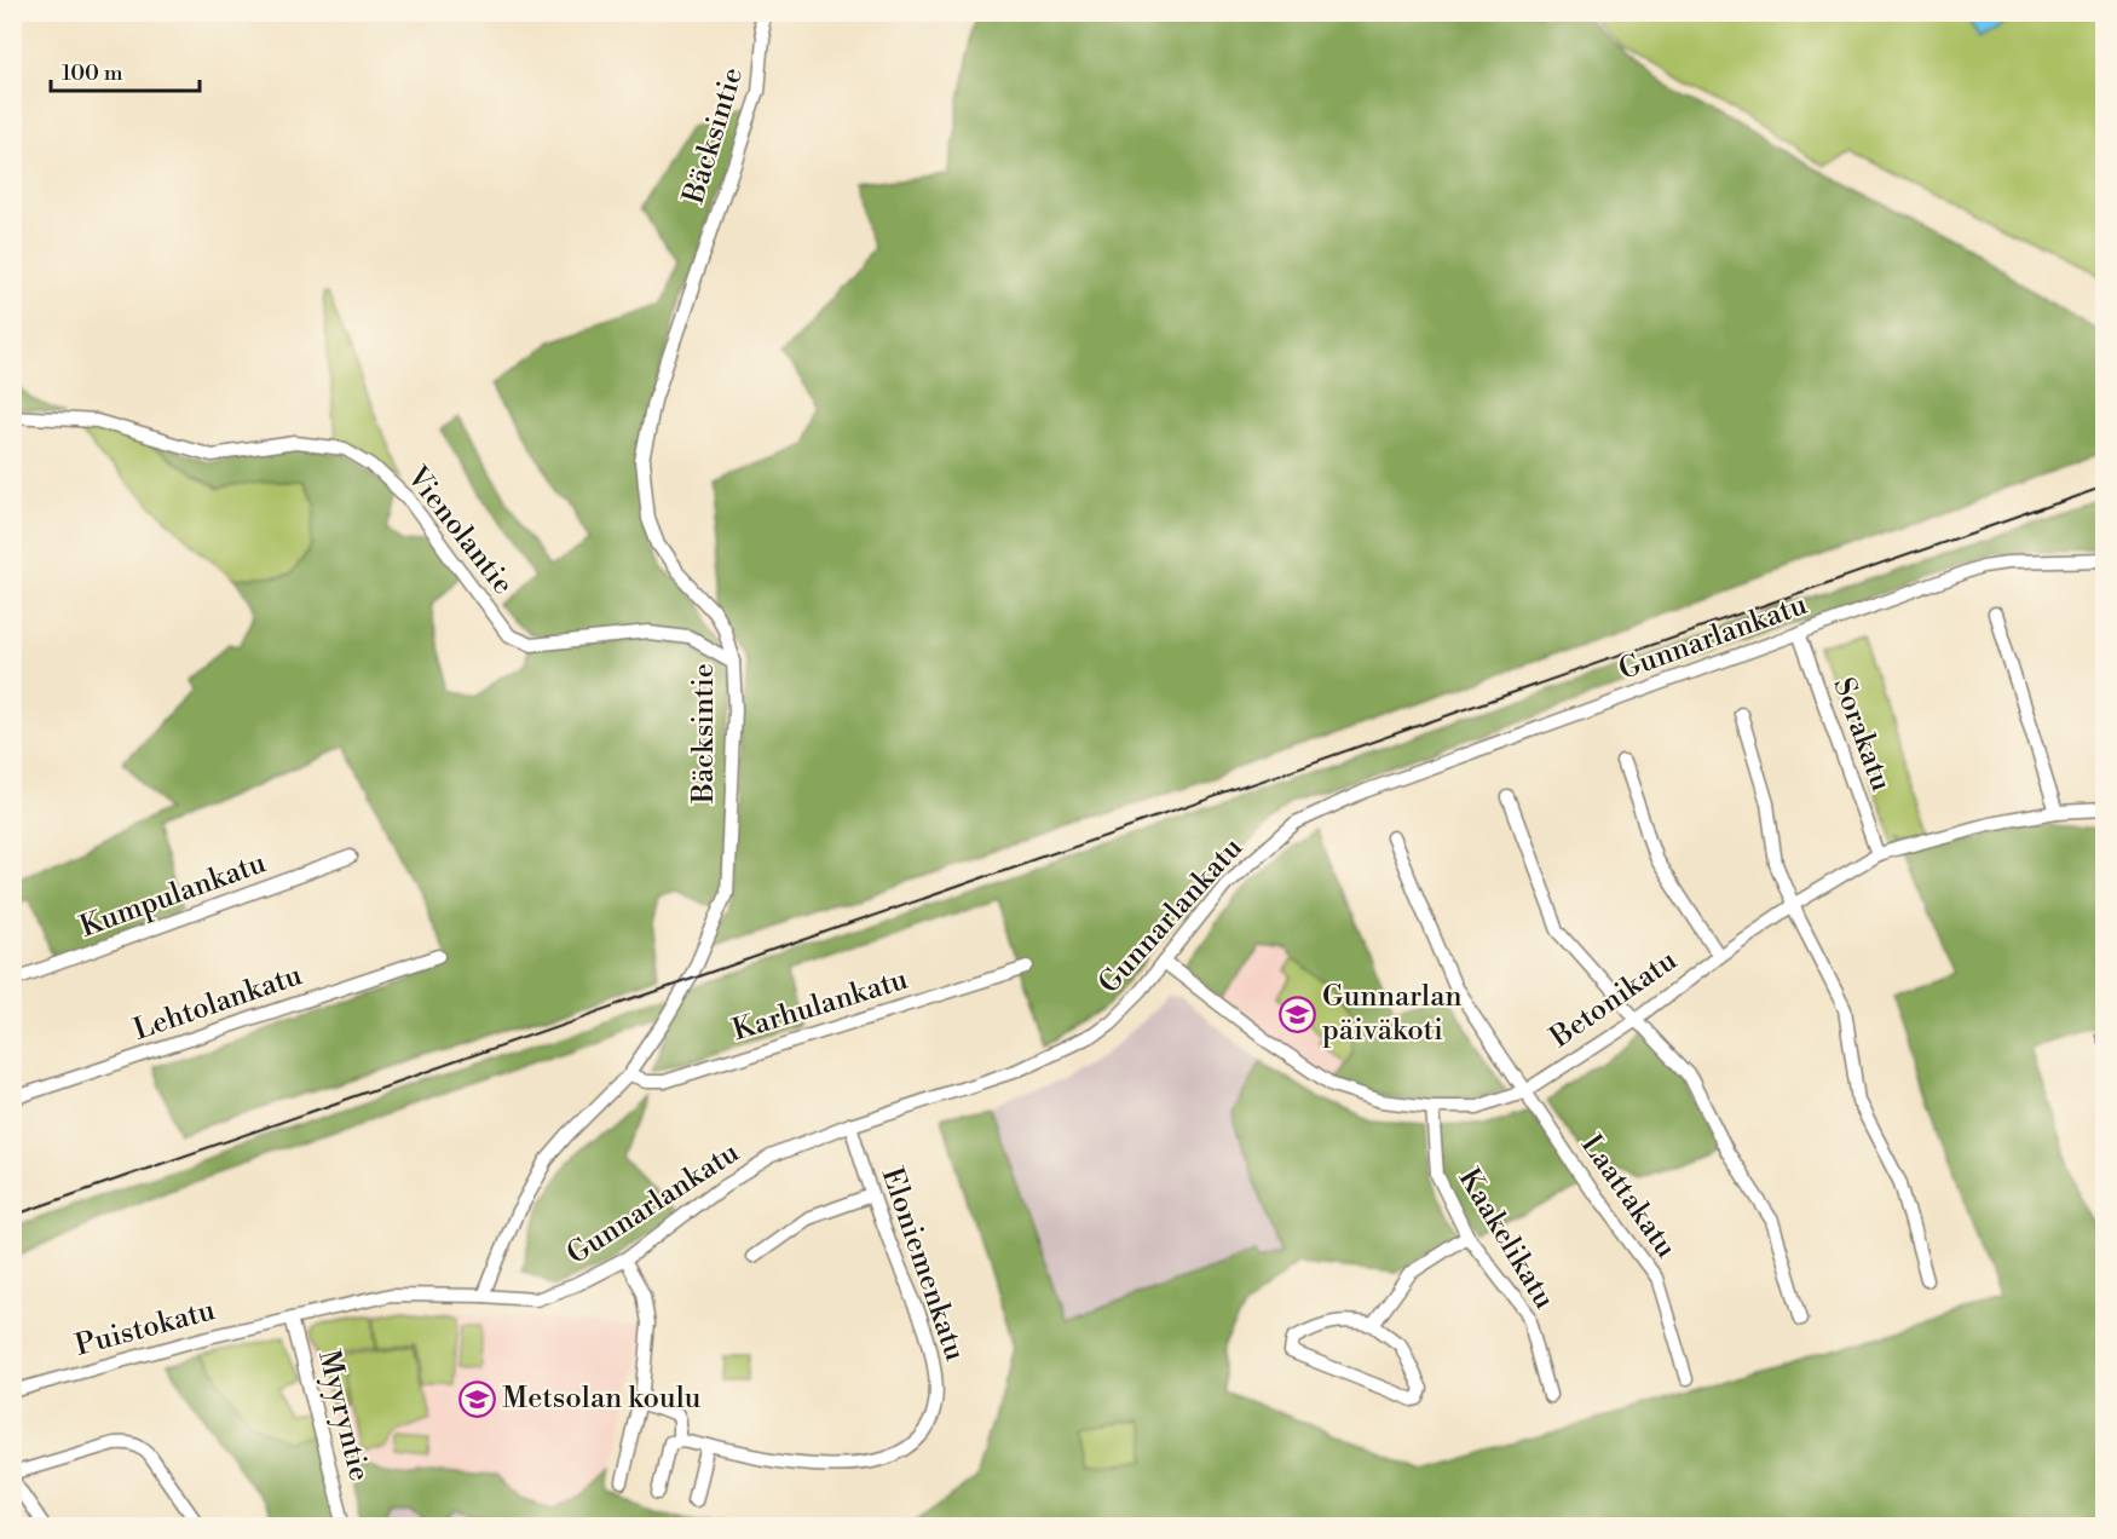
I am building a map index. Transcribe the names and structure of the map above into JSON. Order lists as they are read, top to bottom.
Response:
{
  "streets": {
    "street": [
      "Bäcksintie",
      "Vienolantie",
      "Gunnarlankatu",
      "Sorakatu",
      "Kumpulankatu",
      "Betonikatu",
      "Lehtolankatu",
      "Karhulankatu",
      "Laattakatu",
      "Kaakelikatu",
      "Eloniemenkatu",
      "Puistokatu",
      "Myyryntie"
    ]
  },
  "crossings": [
    ["Bäcksintie", "Vienolantie"],
    ["Bäcksintie", "Gunnarlankatu"],
    ["Bäcksintie", "Karhulankatu"],
    ["Gunnarlankatu", "Sorakatu"],
    ["Gunnarlankatu", "Betonikatu"],
    ["Gunnarlankatu", "Eloniemenkatu"],
    ["Gunnarlankatu", "Puistokatu"],
    ["Gunnarlankatu", "Myyryntie"],
    ["Sorakatu", "Betonikatu"],
    ["Betonikatu", "Laattakatu"],
    ["Betonikatu", "Kaakelikatu"],
    ["Puistokatu", "Myyryntie"]
  ],
  "places": {
    "school or university": ["Gunnarlan päiväkoti", "Metsolan koulu"]
  },
  "scale_bar": "100 m"
}
